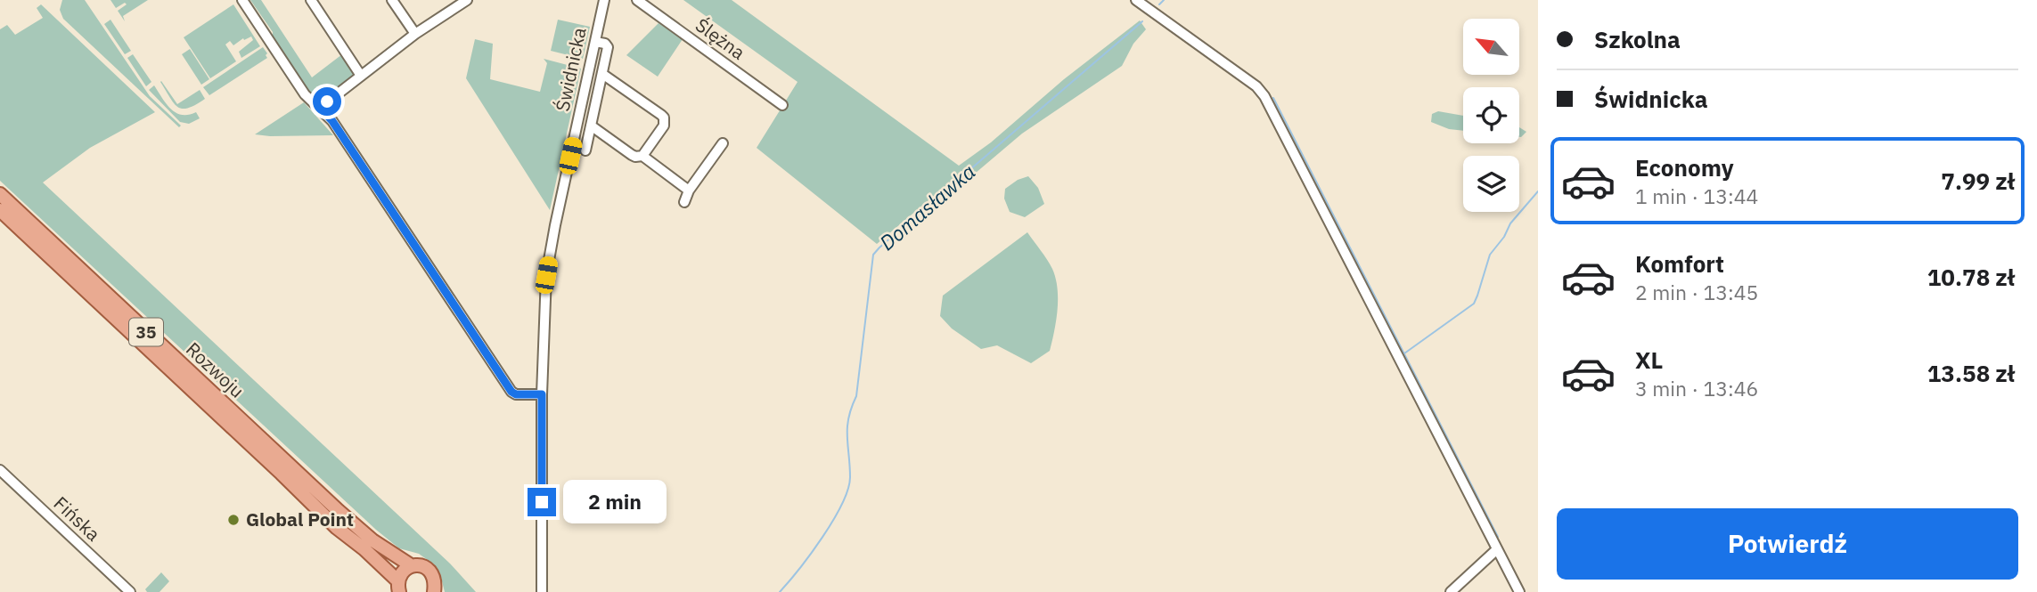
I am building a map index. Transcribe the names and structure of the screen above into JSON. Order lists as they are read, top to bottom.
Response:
{
  "streets": {
    "main road": ["35", "Rozwoju"],
    "street": ["Ślężna", "Świdnicka", "Fińska"]
  },
  "crossings": [
    ["35", "Rozwoju"]
  ],
  "water": ["Domasławka"],
  "places": ["Global Point"],
  "north": "top left",
  "page": {
    "banner": ["Szkolna", "Świdnicka"],
    "list": [
      {
        "name": "Economy",
        "note": "1 min · 13:44",
        "value": "7.99 zł"
      },
      {
        "name": "Komfort",
        "note": "2 min · 13:45",
        "value": "10.78 zł"
      },
      {
        "name": "XL",
        "note": "3 min · 13:46",
        "value": "13.58 zł"
      }
    ],
    "bubble": "2 min",
    "buttons": "Potwierdź"
  }
}
